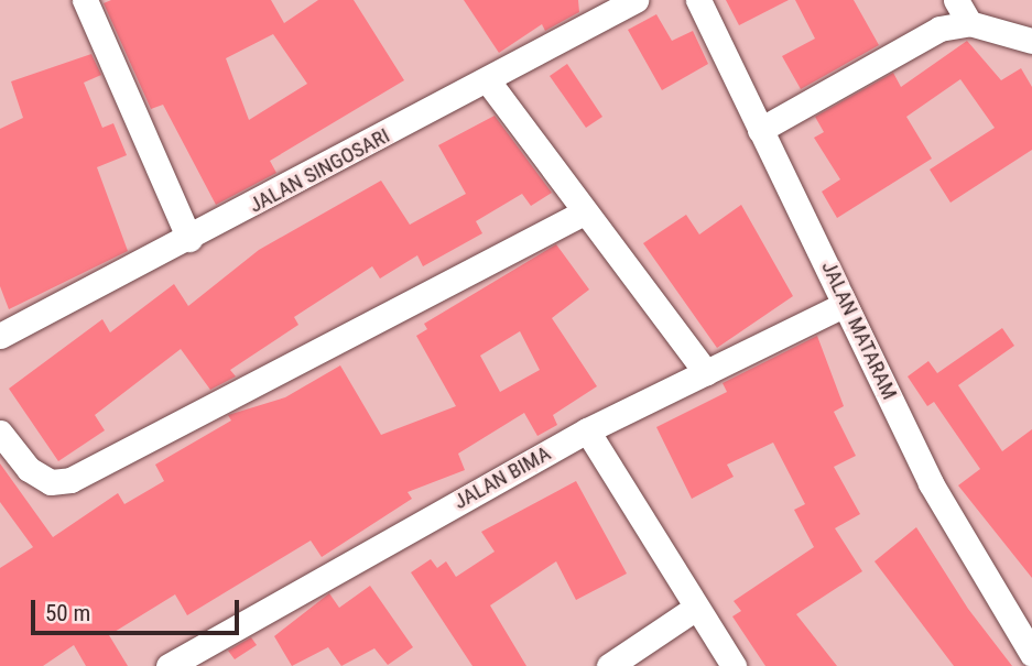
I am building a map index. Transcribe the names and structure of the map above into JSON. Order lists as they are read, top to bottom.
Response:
{
  "streets": {
    "street": ["JALAN SINGOSARI", "JALAN MATARAM", "JALAN BIMA"]
  },
  "crossings": [
    ["JALAN MATARAM", "JALAN BIMA"]
  ],
  "scale_bar": "50 m"
}
